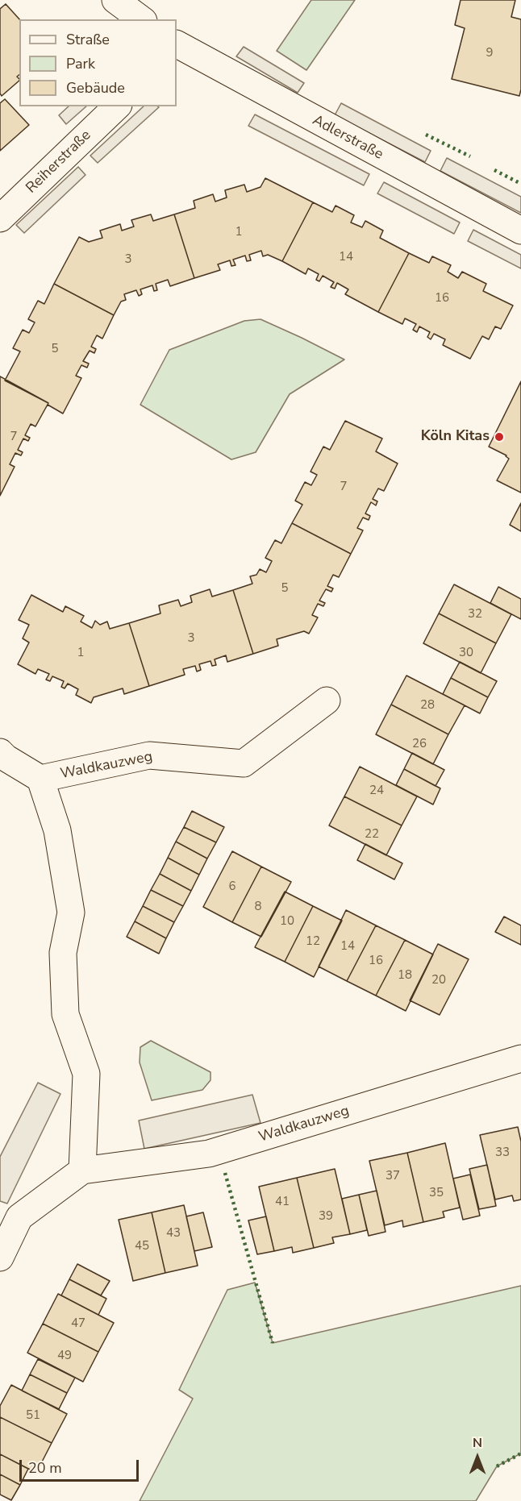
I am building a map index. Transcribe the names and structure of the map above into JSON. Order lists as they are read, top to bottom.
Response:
{
  "streets": {
    "street": ["Adlerstraße", "Reiherstraße", "Waldkauzweg"]
  },
  "places": ["Köln Kitas"],
  "house_numbers": [
    "9",
    "1",
    "14",
    "3",
    "16",
    "5",
    "7",
    "7",
    "5",
    "32",
    "3",
    "1",
    "30",
    "28",
    "26",
    "24",
    "22",
    "6",
    "8",
    "10",
    "12",
    "14",
    "16",
    "18",
    "20",
    "33",
    "37",
    "35",
    "41",
    "39",
    "43",
    "45",
    "47",
    "49",
    "51"
  ],
  "legend": ["Straße", "Park", "Gebäude"],
  "scale_bar": "20 m",
  "north": "top"
}
